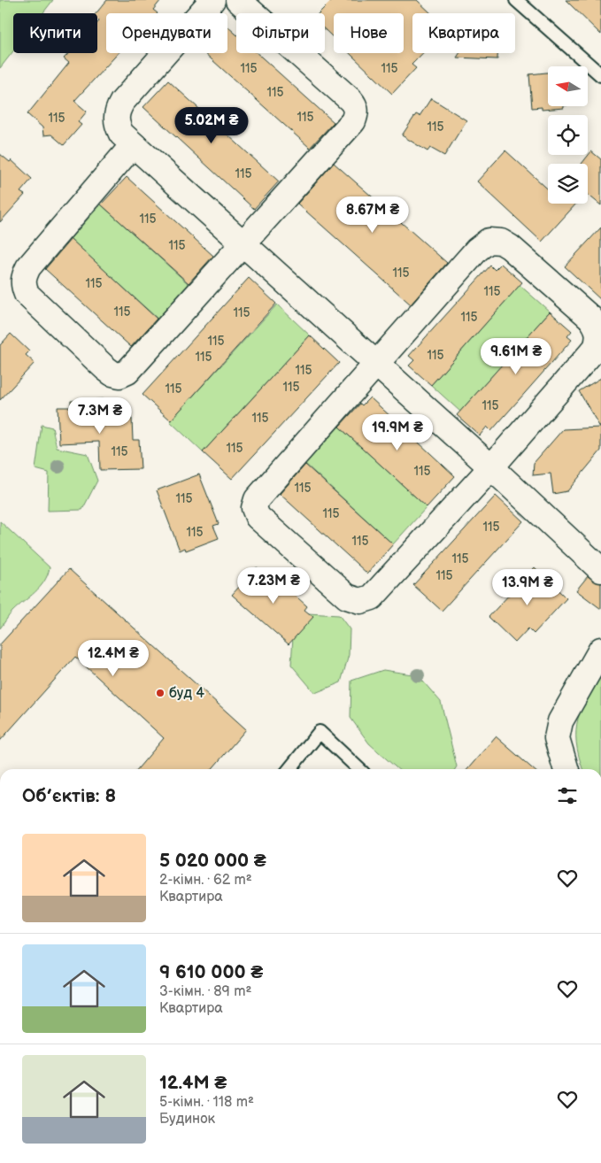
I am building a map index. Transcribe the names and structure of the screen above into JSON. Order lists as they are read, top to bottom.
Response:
{
  "places": ["буд 4"],
  "house_numbers": [
    "115",
    "115",
    "115",
    "115",
    "115",
    "115",
    "115",
    "115",
    "115",
    "115",
    "115",
    "115",
    "115",
    "115",
    "115",
    "115",
    "115",
    "115",
    "115",
    "115",
    "115",
    "115",
    "115",
    "115",
    "115",
    "115",
    "115",
    "115",
    "115",
    "115",
    "115",
    "115",
    "115",
    "115"
  ],
  "north": "left",
  "page": {
    "chip": [
      "Купити",
      "Орендувати",
      "Фільтри",
      "Нове",
      "Квартира"
    ],
    "price": [
      "5.02M ₴",
      "8.67M ₴",
      "9.61M ₴",
      "7.3M ₴",
      "19.9M ₴",
      "7.23M ₴",
      "13.9M ₴",
      "12.4M ₴"
    ],
    "heading": "Об’єктів: 8",
    "list": [
      {
        "name": "5 020 000 ₴",
        "note": "2-кімн. · 62 m² · Квартира"
      },
      {
        "name": "9 610 000 ₴",
        "note": "3-кімн. · 89 m² · Квартира"
      },
      {
        "name": "12.4M ₴",
        "note": "5-кімн. · 118 m² · Будинок"
      }
    ]
  }
}
